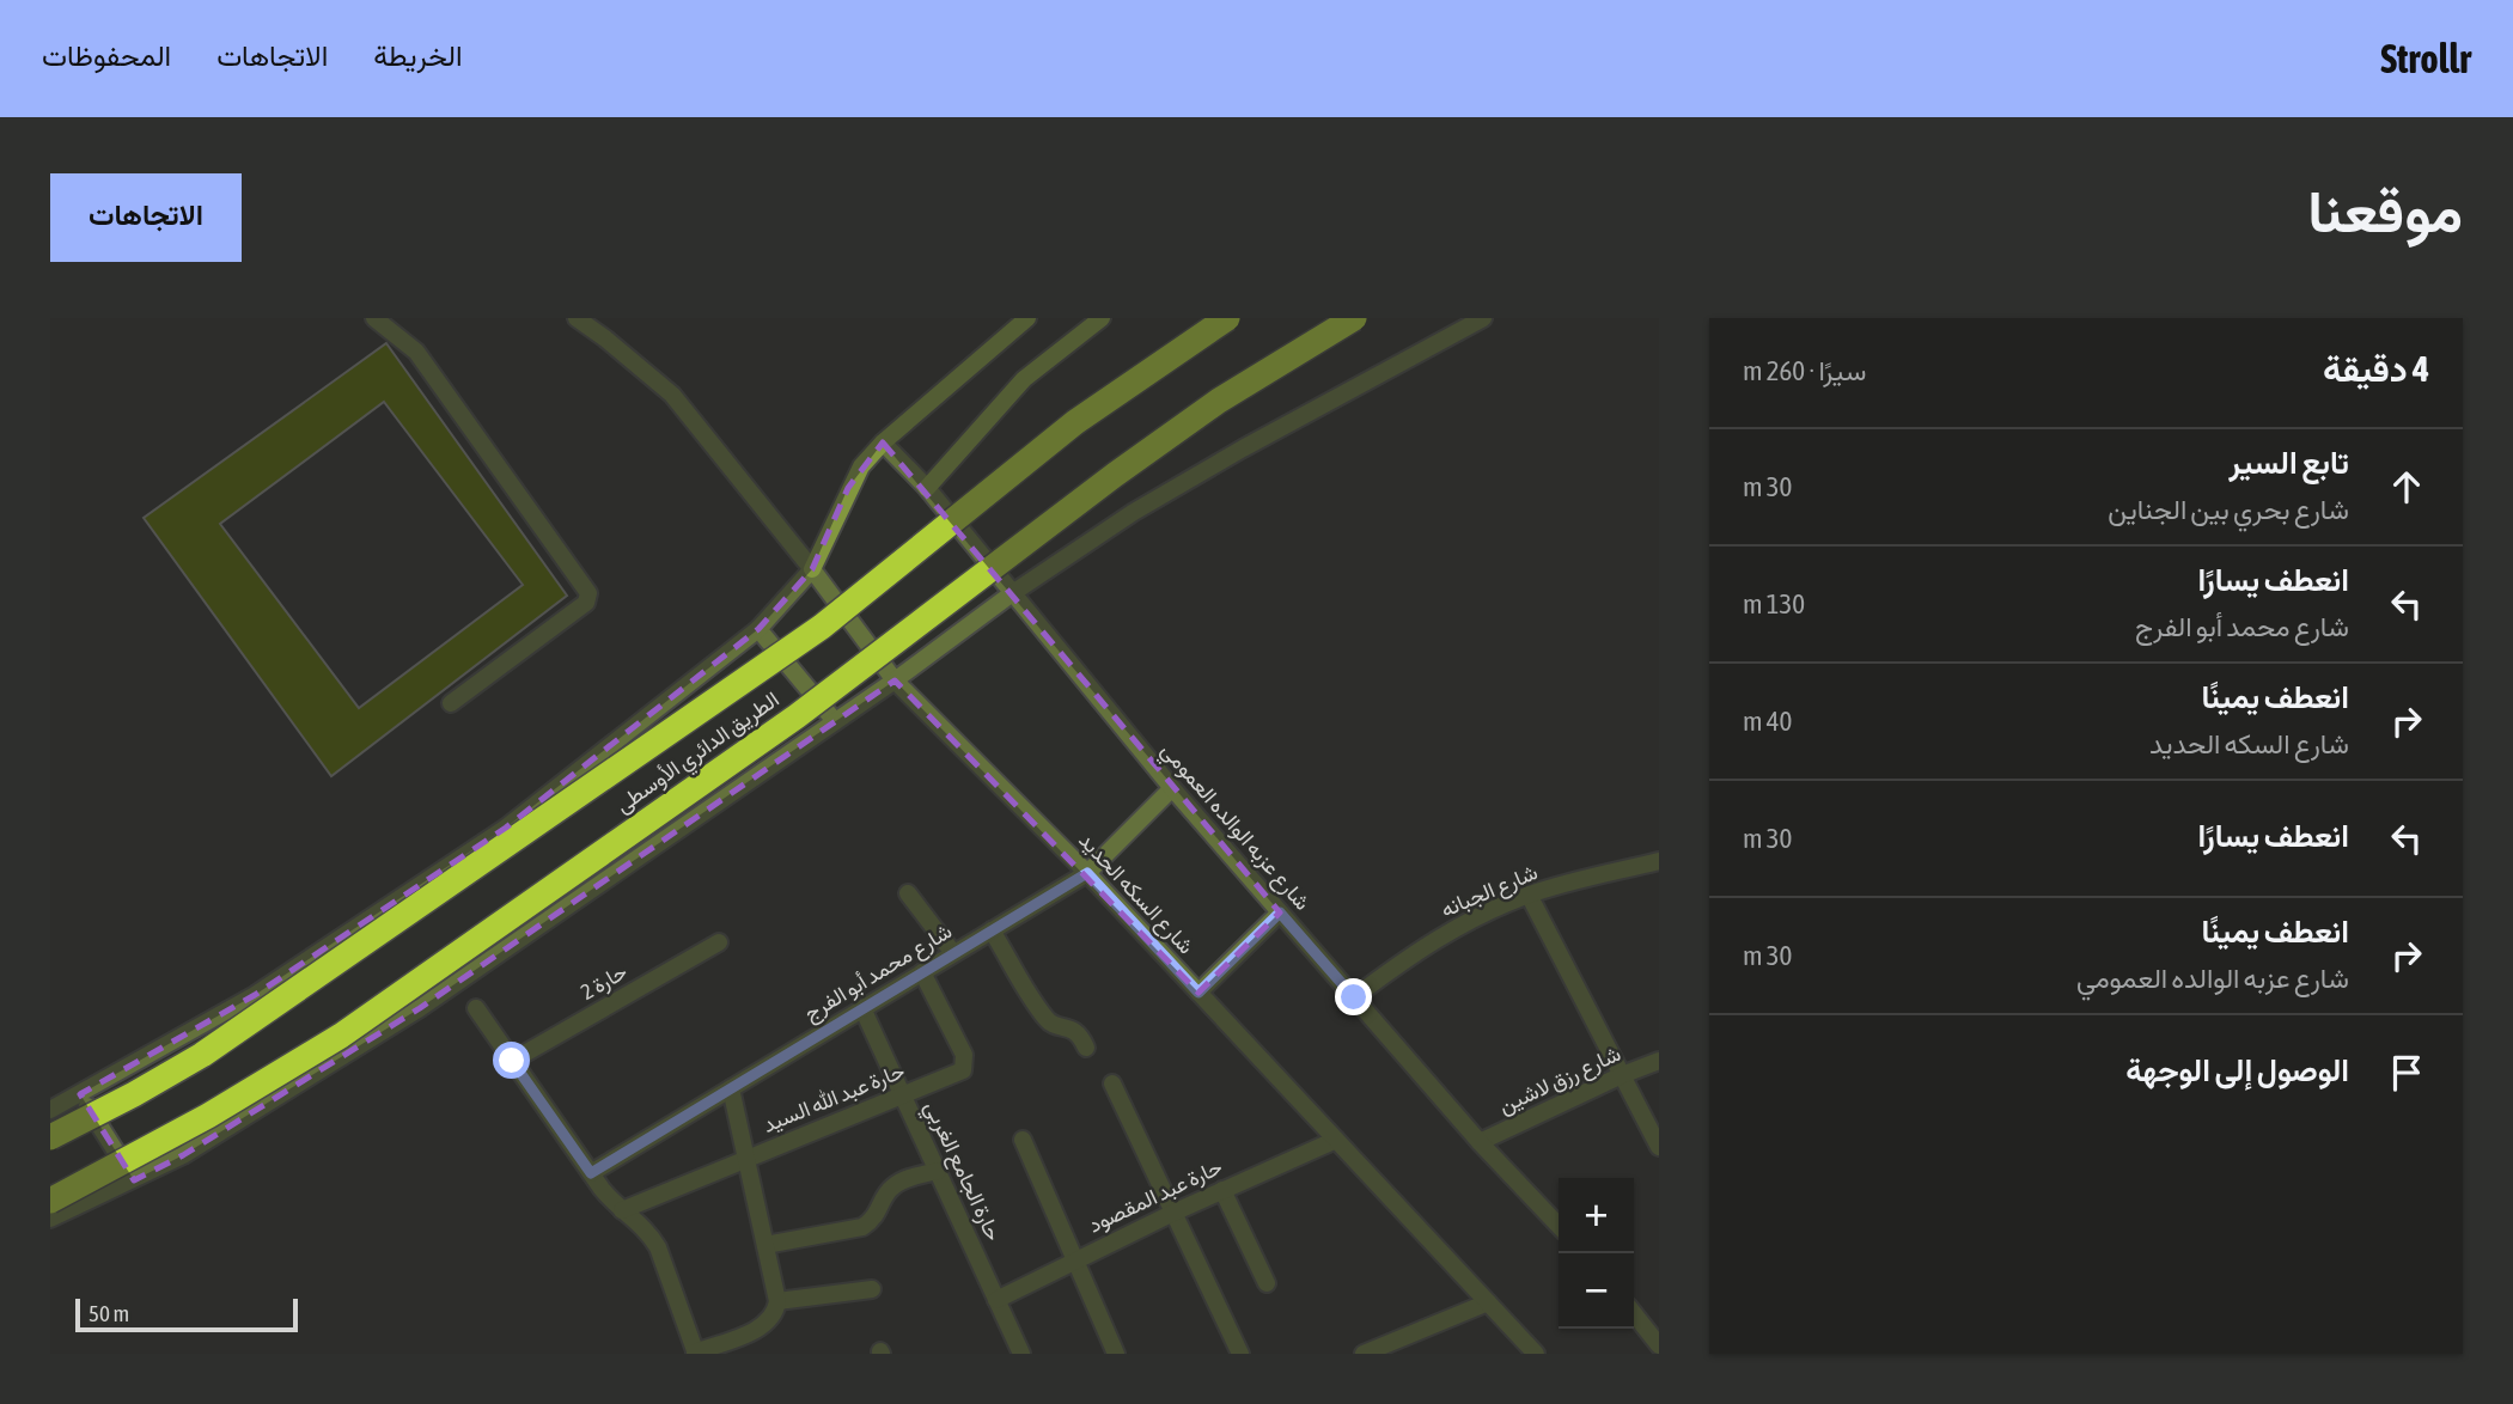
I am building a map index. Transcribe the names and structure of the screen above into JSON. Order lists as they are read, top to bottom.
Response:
{
  "streets": {
    "highway": ["الطريق الدائري الأوسطى"],
    "street": [
      "شارع عزبه الوالده العمومي",
      "شارع الجبانه",
      "شارع السكه الحديد",
      "شارع محمد أبو الفرج",
      "حارة 2",
      "شارع رزق لاشين",
      "حارة عبد الله السيد",
      "حارة الجامع الغربي",
      "حارة عبد المقصود"
    ]
  },
  "crossings": [
    ["شارع عزبه الوالده العمومي", "شارع الجبانه"],
    ["شارع عزبه الوالده العمومي", "شارع محمد أبو الفرج"],
    ["شارع عزبه الوالده العمومي", "شارع رزق لاشين"],
    ["شارع السكه الحديد", "شارع محمد أبو الفرج"],
    ["شارع السكه الحديد", "حارة عبد المقصود"],
    ["شارع محمد أبو الفرج", "حارة عبد الله السيد"],
    ["شارع محمد أبو الفرج", "حارة الجامع الغربي"],
    ["حارة عبد الله السيد", "حارة الجامع الغربي"],
    ["حارة الجامع الغربي", "حارة عبد المقصود"]
  ],
  "scale_bar": "50 m",
  "page": {
    "header": "Strollr",
    "nav": ["الخريطة", "الاتجاهات", "المحفوظات"],
    "title": "موقعنا",
    "buttons": "الاتجاهات",
    "heading": ["4 دقيقة", "سيرًا · 260 m"],
    "list": [
      ["تابع السير", "شارع بحري بين الجناين", "30 m"],
      ["انعطف يسارًا", "شارع محمد أبو الفرج", "130 m"],
      ["انعطف يمينًا", "شارع السكه الحديد", "40 m"],
      ["انعطف يسارًا", "30 m"],
      ["انعطف يمينًا", "شارع عزبه الوالده العمومي", "30 m"],
      "الوصول إلى الوجهة"
    ],
    "map_buttons": ["+", "−"],
    "scale": "50 m"
  }
}
